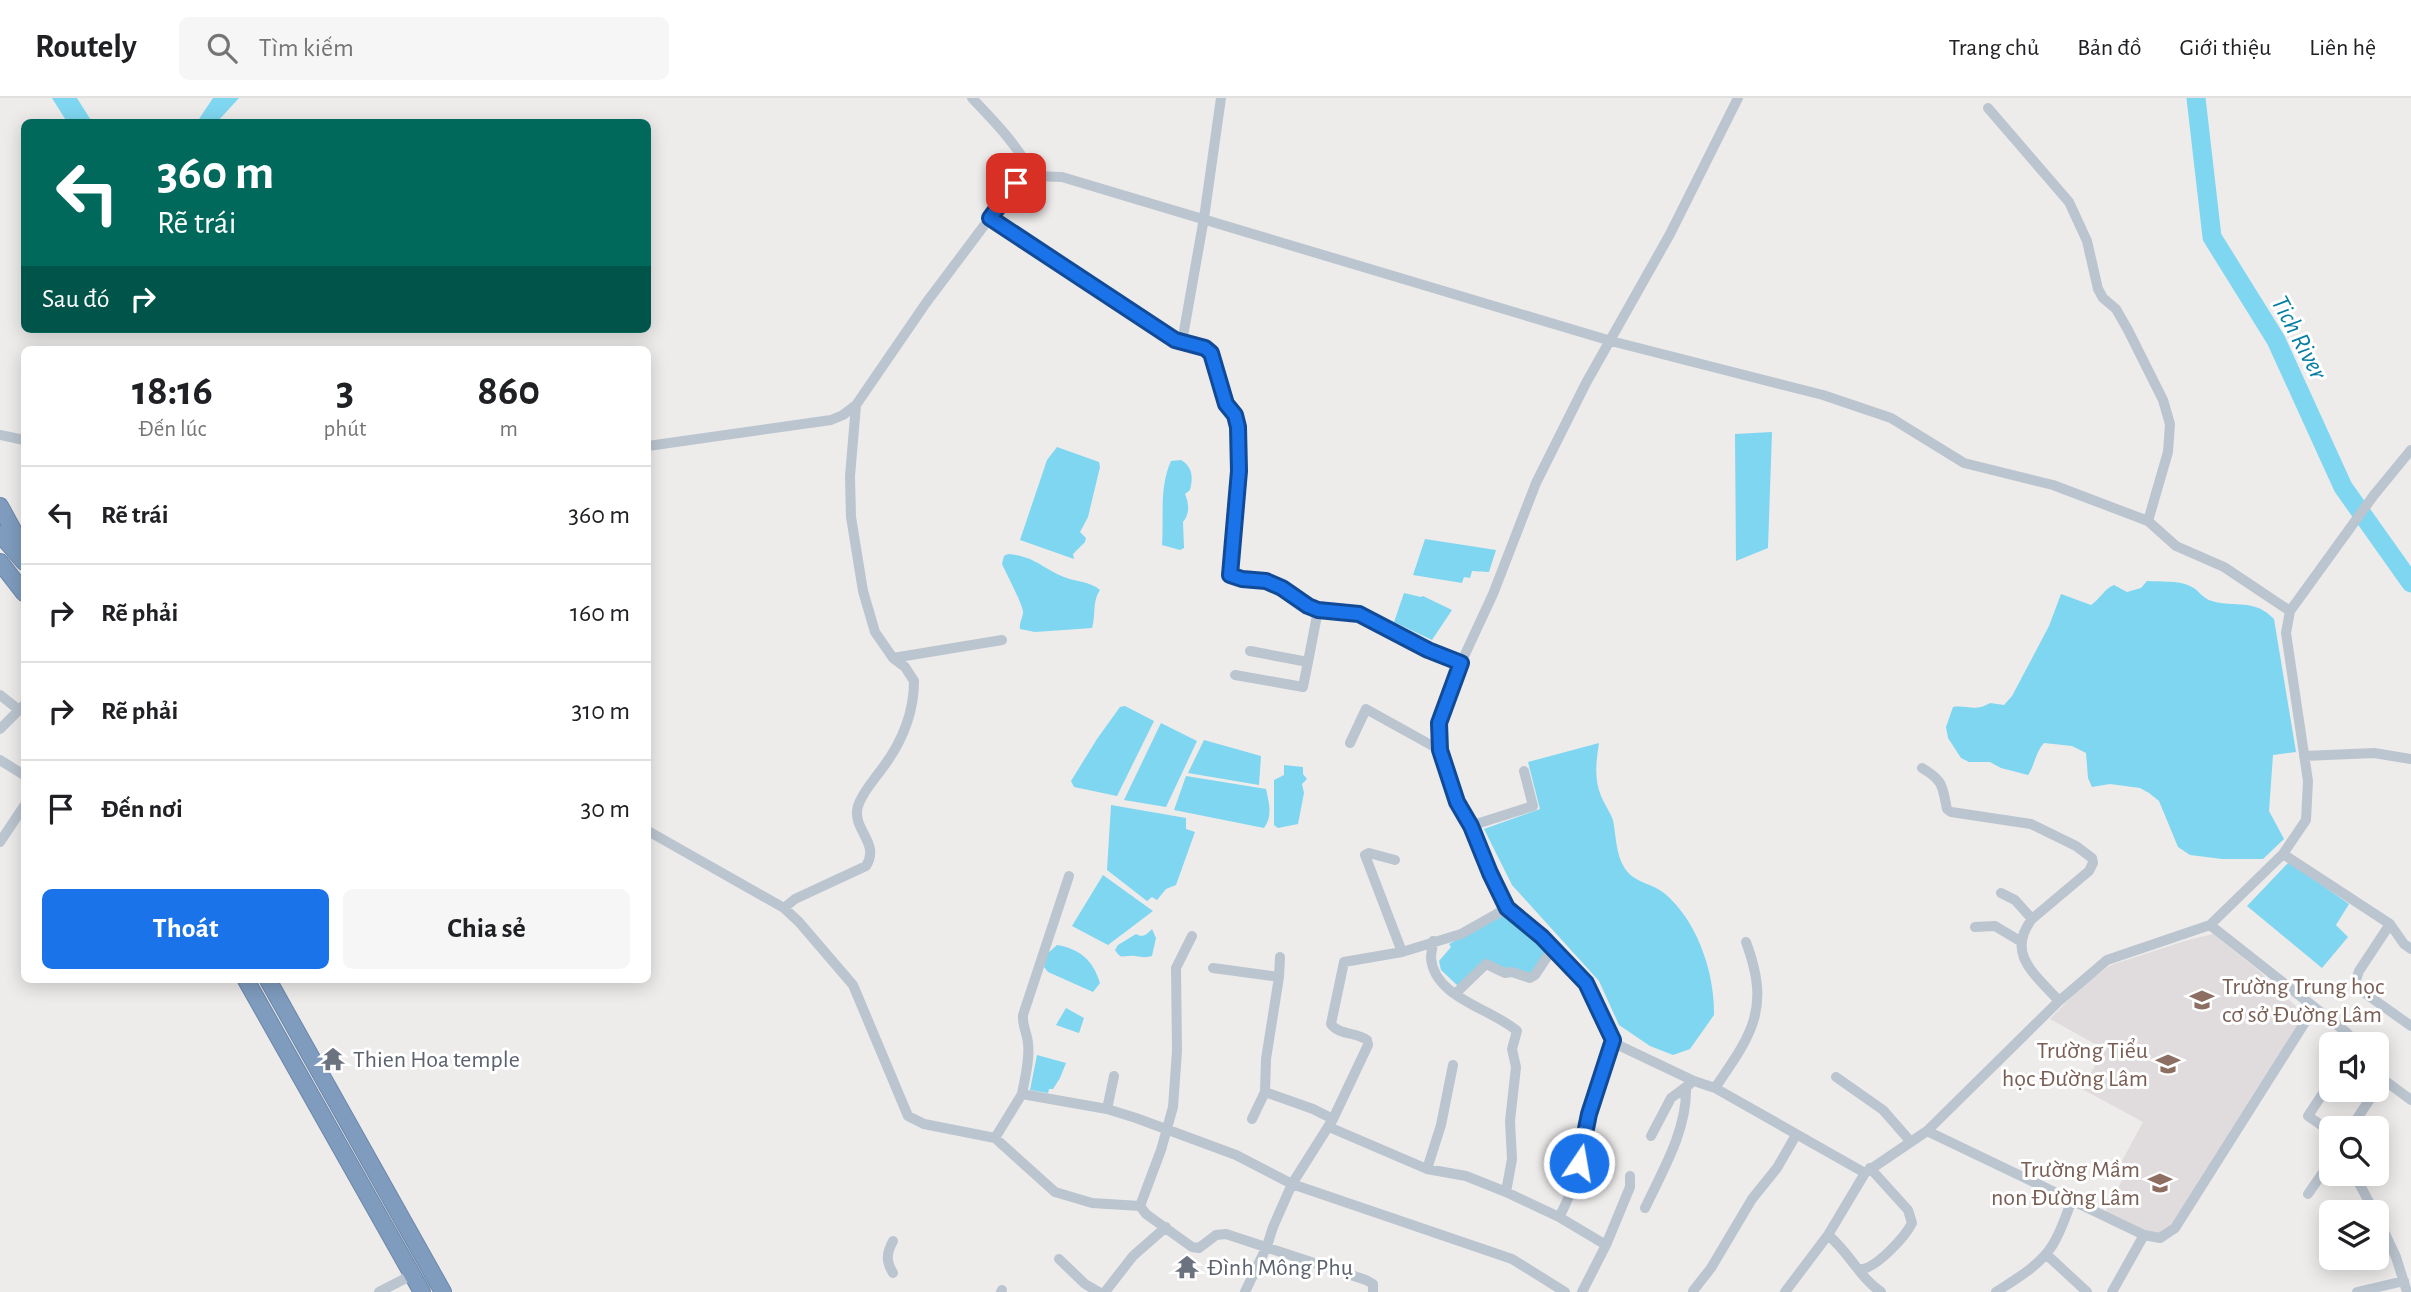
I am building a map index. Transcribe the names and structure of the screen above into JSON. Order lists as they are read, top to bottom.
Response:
{
  "water": ["Tich River"],
  "places": {
    "school or university": ["Trường Trung học cơ sở Đường Lâm", "Trường Tiểu học Đường Lâm", "Trường Mầm non Đường Lâm"],
    "temple": ["Thien Hoa temple", "Đình Mông Phụ"]
  },
  "page": {
    "header": "Routely",
    "search": "Tìm kiếm",
    "nav": [
      "Trang chủ",
      "Bản đồ",
      "Giới thiệu",
      "Liên hệ"
    ],
    "turn": ["360 m", "Rẽ trái"],
    "then": "Sau đó",
    "eta": [
      "18:16",
      "Đến lúc",
      "3",
      "phút",
      "860",
      "m"
    ],
    "list": [
      {
        "name": "Rẽ trái",
        "value": "360 m"
      },
      {
        "name": "Rẽ phải",
        "value": "160 m"
      },
      {
        "name": "Rẽ phải",
        "value": "310 m"
      },
      {
        "name": "Đến nơi",
        "value": "30 m"
      }
    ],
    "buttons": ["Thoát", "Chia sẻ"]
  }
}
